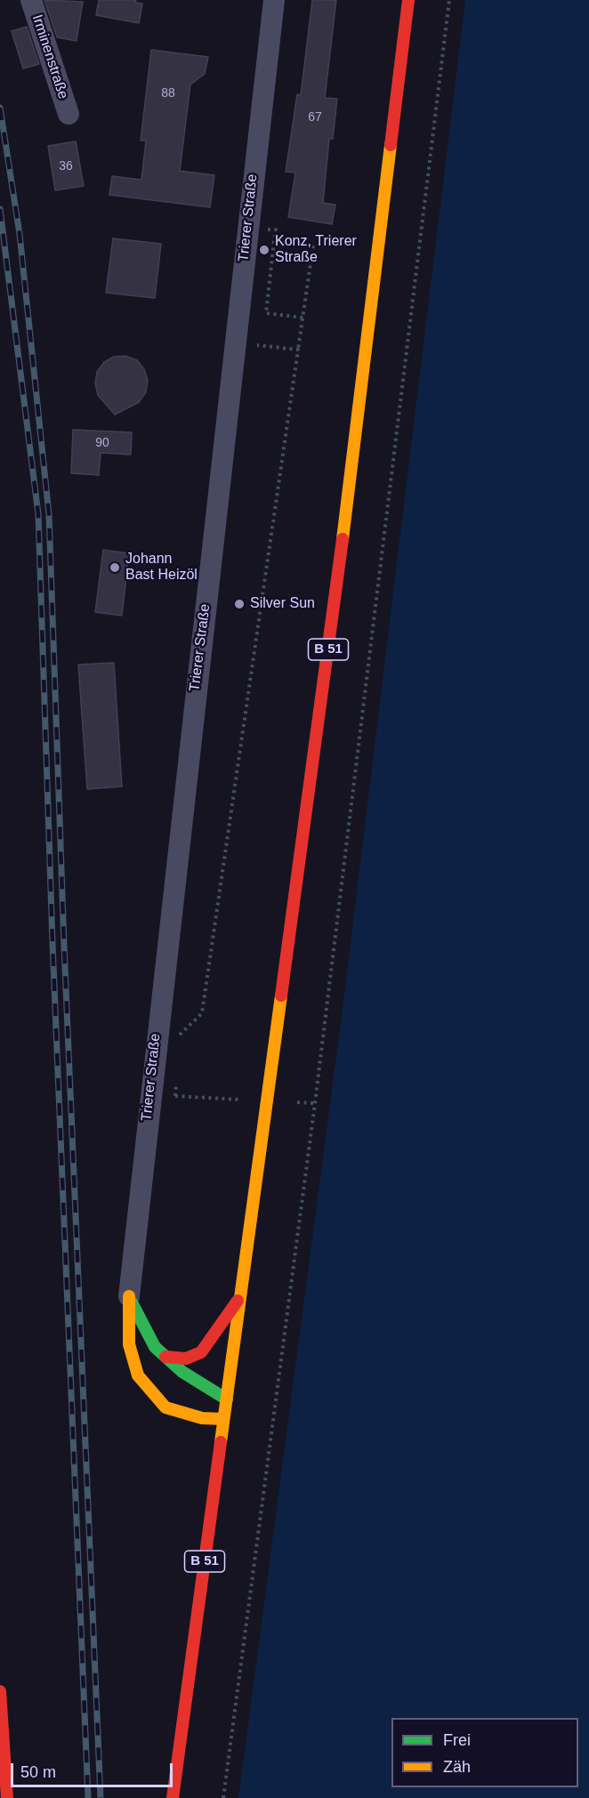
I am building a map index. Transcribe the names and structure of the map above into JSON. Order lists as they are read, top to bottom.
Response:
{
  "streets": {
    "main road": ["B 51"],
    "street": ["Irminenstraße", "Trierer Straße"]
  },
  "places": ["Konz, Trierer Straße", "Johann Bast Heizöl", "Silver Sun"],
  "house_numbers": [
    "88",
    "67",
    "36",
    "90"
  ],
  "legend": ["Frei", "Zäh"],
  "scale_bar": "50 m"
}
